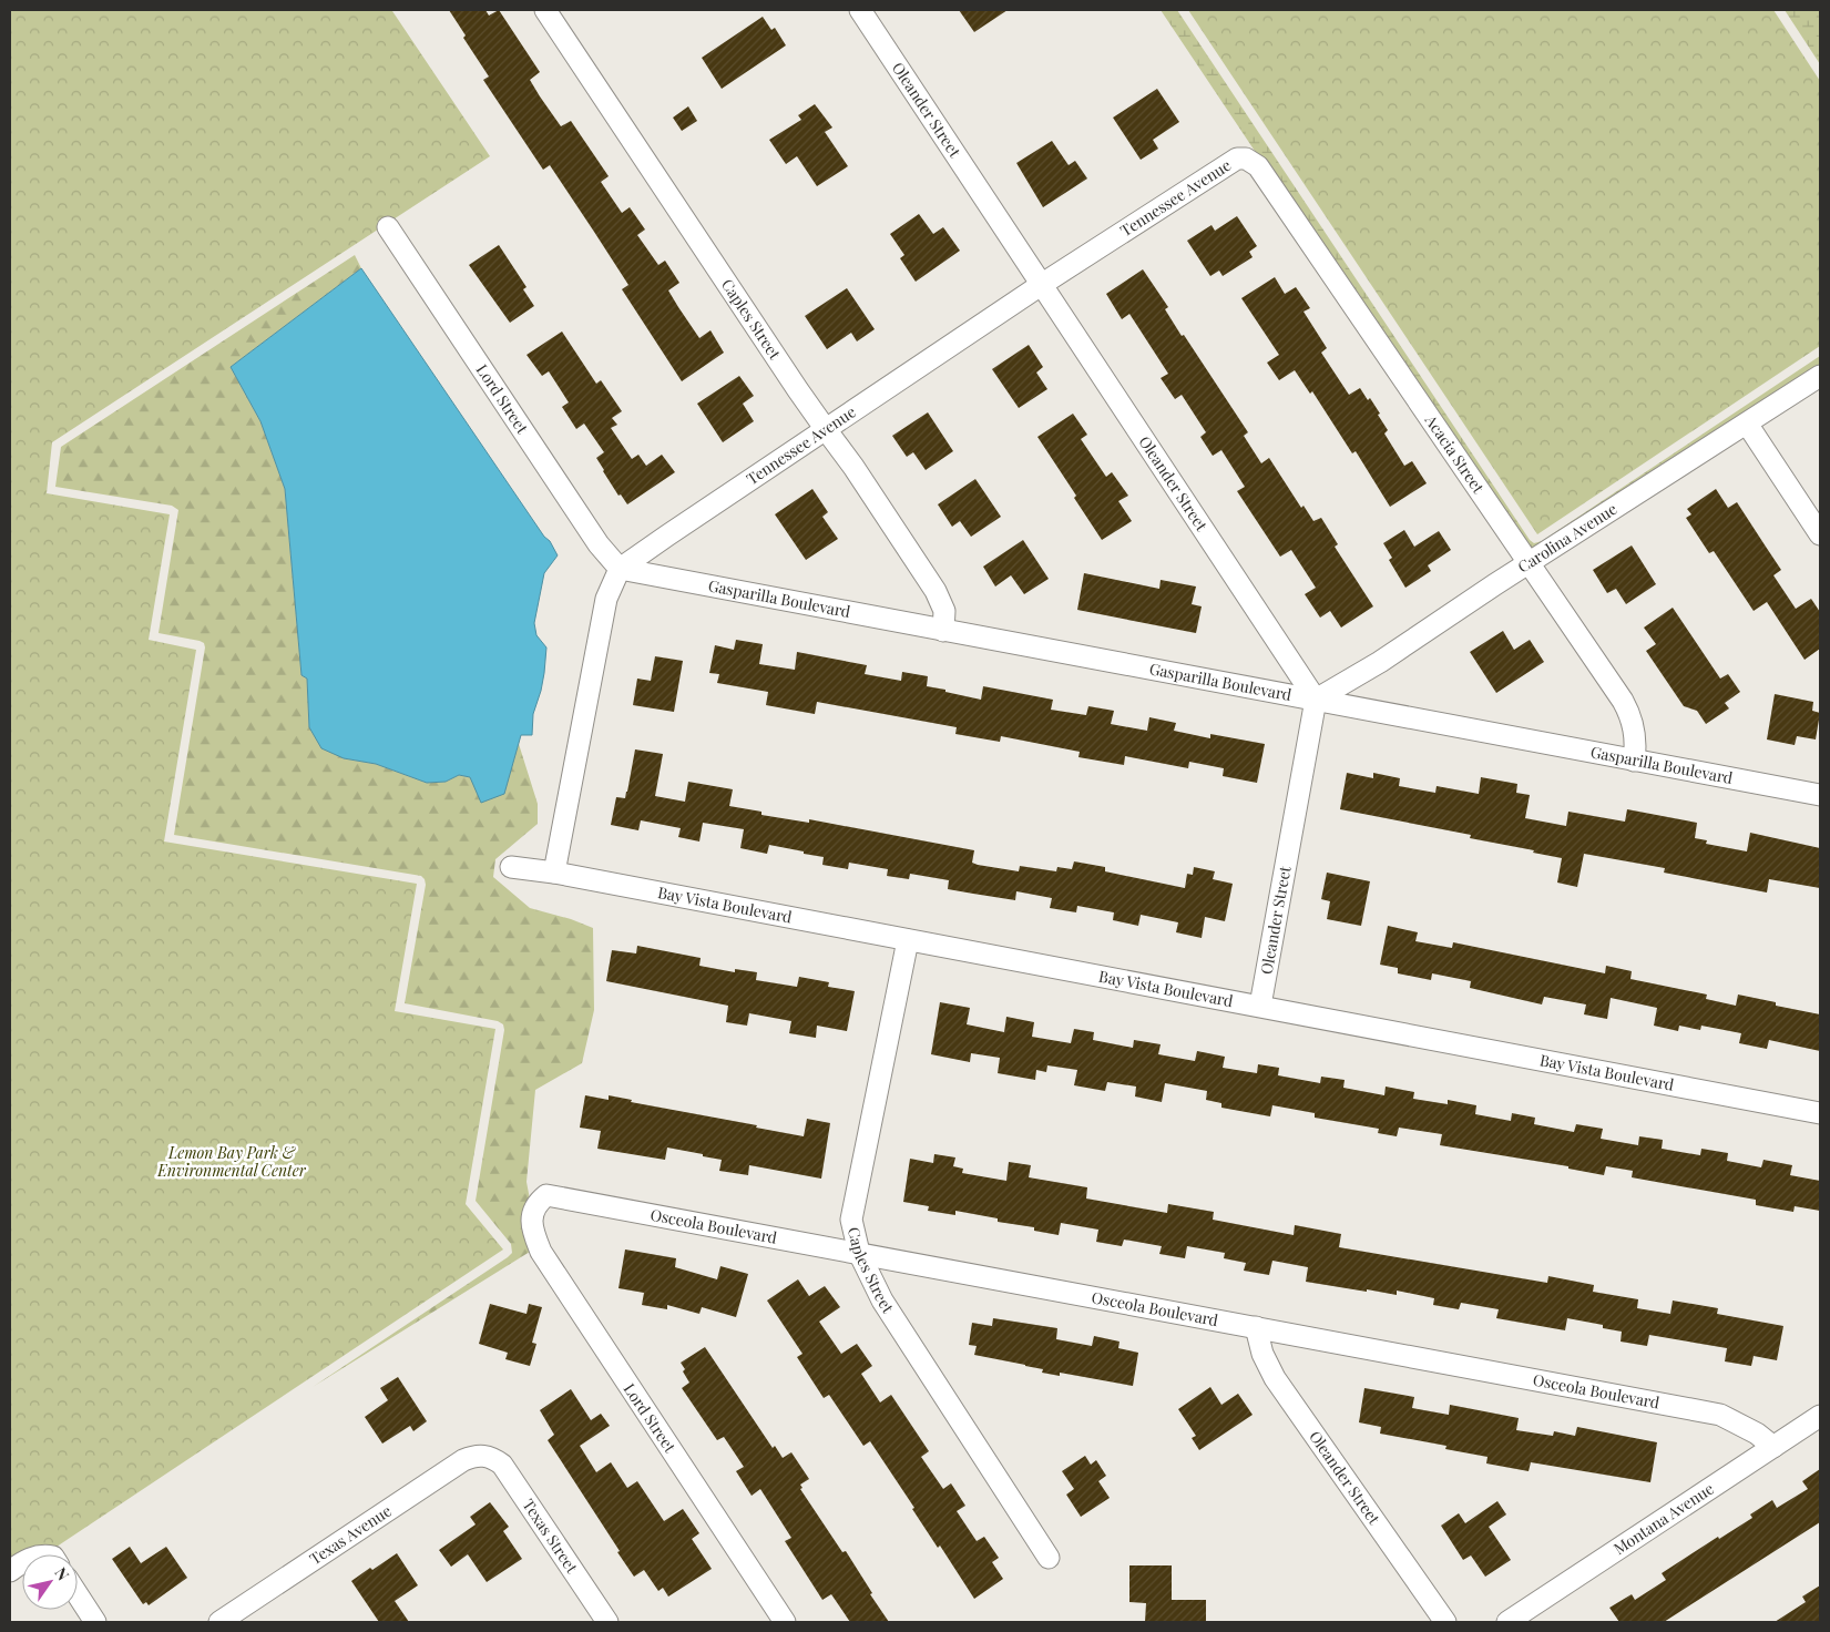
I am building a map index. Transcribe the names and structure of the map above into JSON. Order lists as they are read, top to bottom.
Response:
{
  "streets": {
    "street": [
      "Oleander Street",
      "Tennessee Avenue",
      "Caples Street",
      "Lord Street",
      "Acacia Street",
      "Carolina Avenue",
      "Gasparilla Boulevard",
      "Bay Vista Boulevard",
      "Osceola Boulevard",
      "Montana Avenue",
      "Texas Avenue",
      "Texas Street"
    ]
  },
  "crossings": [
    ["Oleander Street", "Tennessee Avenue"],
    ["Oleander Street", "Carolina Avenue"],
    ["Oleander Street", "Gasparilla Boulevard"],
    ["Oleander Street", "Bay Vista Boulevard"],
    ["Oleander Street", "Osceola Boulevard"],
    ["Tennessee Avenue", "Caples Street"],
    ["Tennessee Avenue", "Lord Street"],
    ["Tennessee Avenue", "Acacia Street"],
    ["Tennessee Avenue", "Gasparilla Boulevard"],
    ["Caples Street", "Gasparilla Boulevard"],
    ["Caples Street", "Bay Vista Boulevard"],
    ["Caples Street", "Osceola Boulevard"],
    ["Lord Street", "Gasparilla Boulevard"],
    ["Lord Street", "Osceola Boulevard"],
    ["Acacia Street", "Carolina Avenue"],
    ["Acacia Street", "Gasparilla Boulevard"],
    ["Carolina Avenue", "Gasparilla Boulevard"],
    ["Osceola Boulevard", "Montana Avenue"],
    ["Texas Avenue", "Texas Street"]
  ],
  "parks": ["Lemon Bay Park & Environmental Center"],
  "north": "top right"
}
